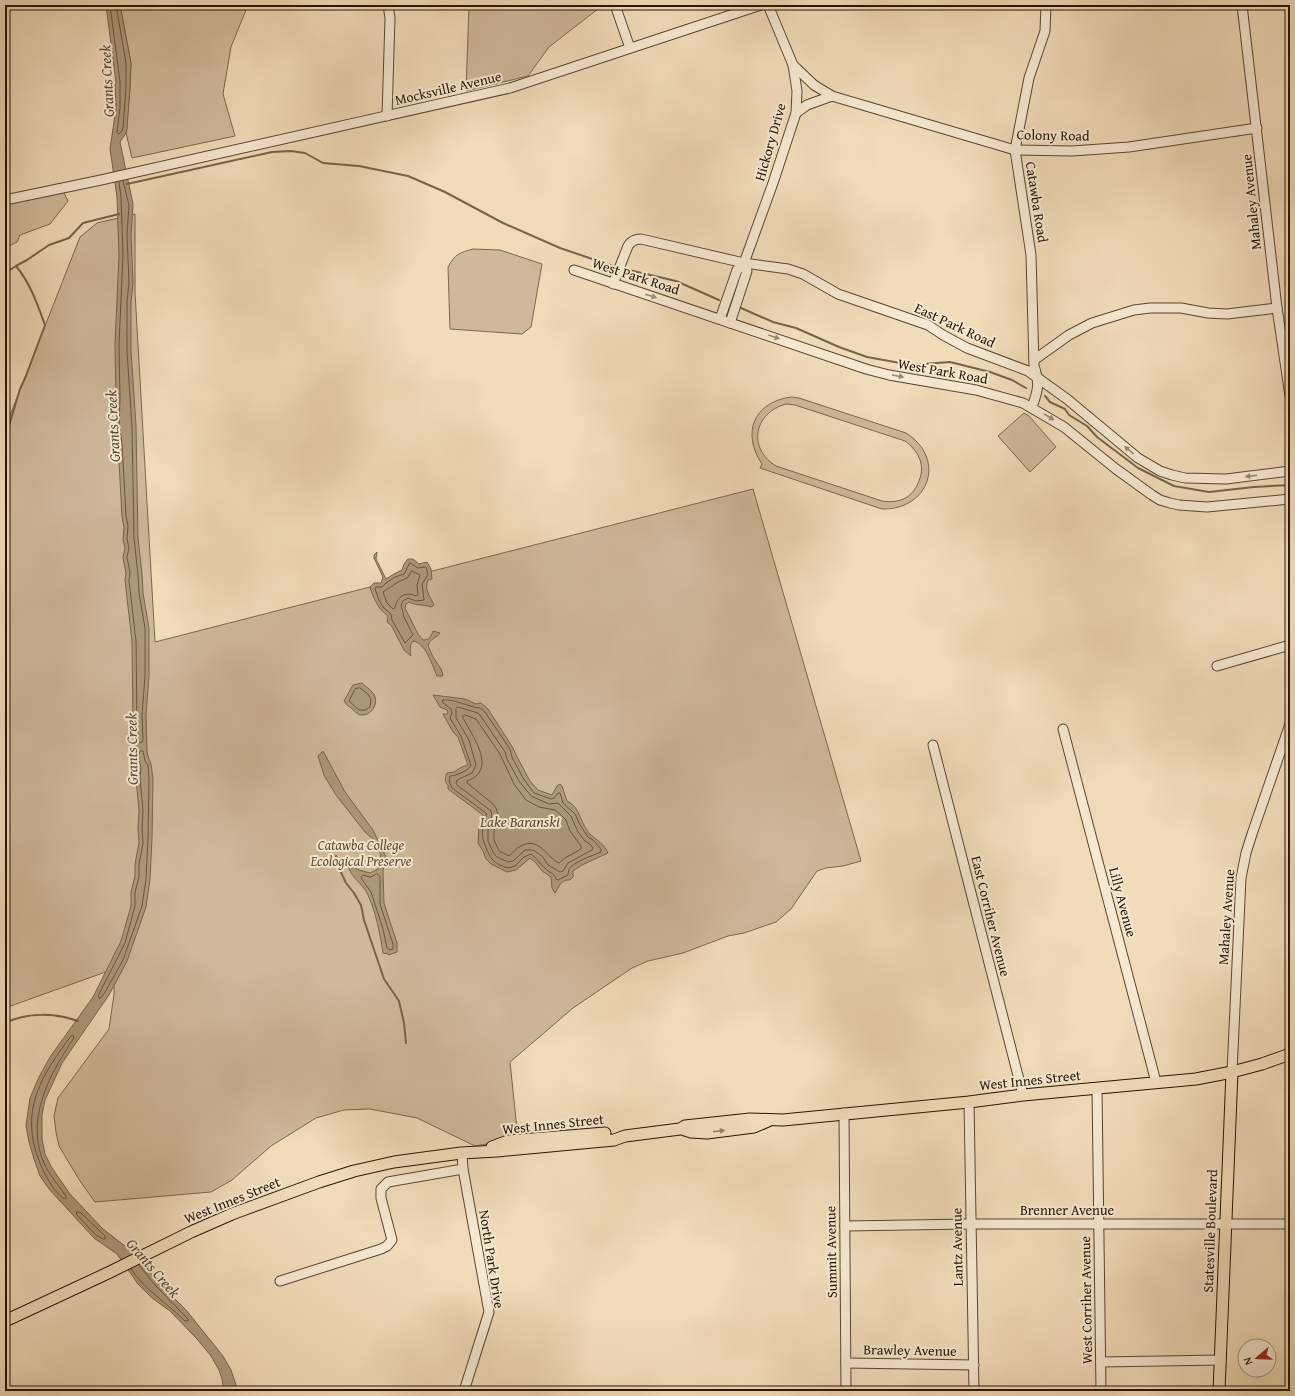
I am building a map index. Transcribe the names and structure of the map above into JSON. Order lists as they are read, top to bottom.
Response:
{
  "streets": {
    "main road": ["West Innes Street", "Statesville Boulevard"],
    "street": [
      "Mocksville Avenue",
      "Colony Road",
      "Hickory Drive",
      "Catawba Road",
      "Mahaley Avenue",
      "West Park Road",
      "East Park Road",
      "Lilly Avenue",
      "East Corriher Avenue",
      "Brenner Avenue",
      "Lantz Avenue",
      "Summit Avenue",
      "North Park Drive",
      "West Corriher Avenue",
      "Brawley Avenue"
    ]
  },
  "crossings": [
    ["Colony Road", "Hickory Drive"],
    ["Colony Road", "Catawba Road"],
    ["Colony Road", "Mahaley Avenue"],
    ["Hickory Drive", "West Park Road"],
    ["Hickory Drive", "East Park Road"],
    ["Catawba Road", "West Park Road"],
    ["Catawba Road", "East Park Road"],
    ["Mahaley Avenue", "West Innes Street"],
    ["Mahaley Avenue", "Statesville Boulevard"],
    ["West Park Road", "East Park Road"],
    ["Lilly Avenue", "West Innes Street"],
    ["East Corriher Avenue", "West Innes Street"],
    ["West Innes Street", "Statesville Boulevard"],
    ["West Innes Street", "Lantz Avenue"],
    ["West Innes Street", "Summit Avenue"],
    ["West Innes Street", "North Park Drive"],
    ["West Innes Street", "West Corriher Avenue"],
    ["Brenner Avenue", "Statesville Boulevard"],
    ["Brenner Avenue", "Lantz Avenue"],
    ["Brenner Avenue", "Summit Avenue"],
    ["Brenner Avenue", "West Corriher Avenue"],
    ["Lantz Avenue", "Brawley Avenue"],
    ["Summit Avenue", "Brawley Avenue"]
  ],
  "one_way": ["West Park Road", "East Park Road"],
  "water": ["Grants Creek", "Lake Baranski"],
  "parks": ["Catawba College Ecological Preserve"],
  "north": "left"
}
